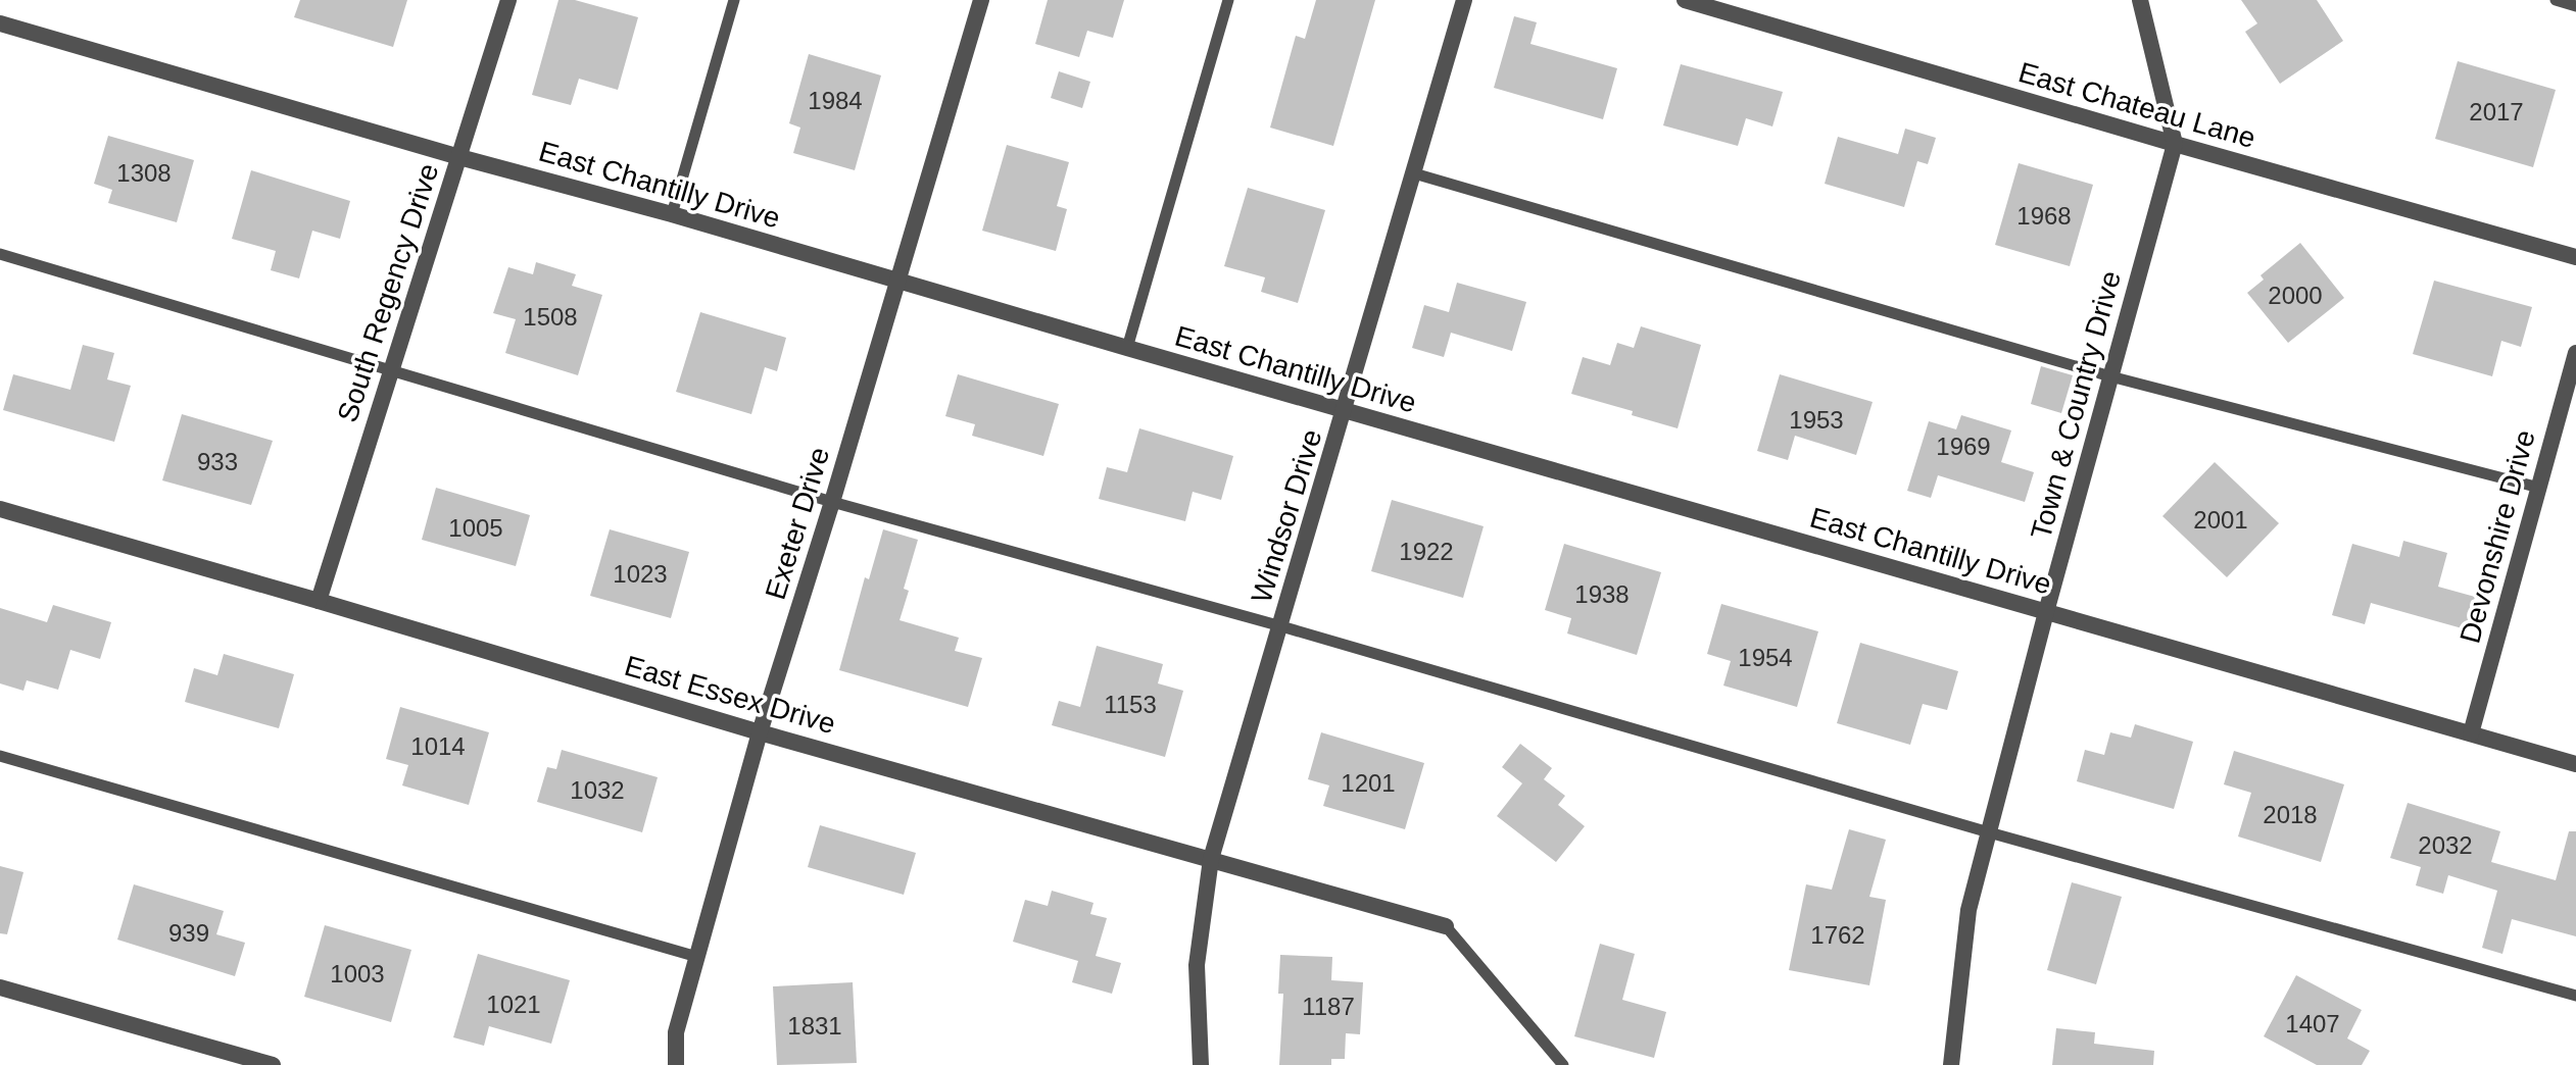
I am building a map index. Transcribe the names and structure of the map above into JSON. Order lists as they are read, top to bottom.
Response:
{
  "streets": {
    "street": [
      "East Chateau Lane",
      "East Chantilly Drive",
      "South Regency Drive",
      "Town & Country Drive",
      "Windsor Drive",
      "Exeter Drive",
      "Devonshire Drive",
      "East Essex Drive"
    ]
  },
  "crossings": [
    ["East Chateau Lane", "Town & Country Drive"],
    ["East Chantilly Drive", "South Regency Drive"],
    ["East Chantilly Drive", "Town & Country Drive"],
    ["East Chantilly Drive", "Windsor Drive"],
    ["East Chantilly Drive", "Exeter Drive"],
    ["East Chantilly Drive", "Devonshire Drive"],
    ["South Regency Drive", "East Essex Drive"],
    ["Windsor Drive", "East Essex Drive"],
    ["Exeter Drive", "East Essex Drive"]
  ],
  "house_numbers": [
    "1984",
    "2017",
    "1308",
    "1968",
    "2000",
    "1508",
    "1953",
    "1969",
    "933",
    "2001",
    "1005",
    "1922",
    "1023",
    "1938",
    "1954",
    "1153",
    "1014",
    "1201",
    "1032",
    "2018",
    "2032",
    "939",
    "1762",
    "1003",
    "1021",
    "1187",
    "1407",
    "1831"
  ]
}
